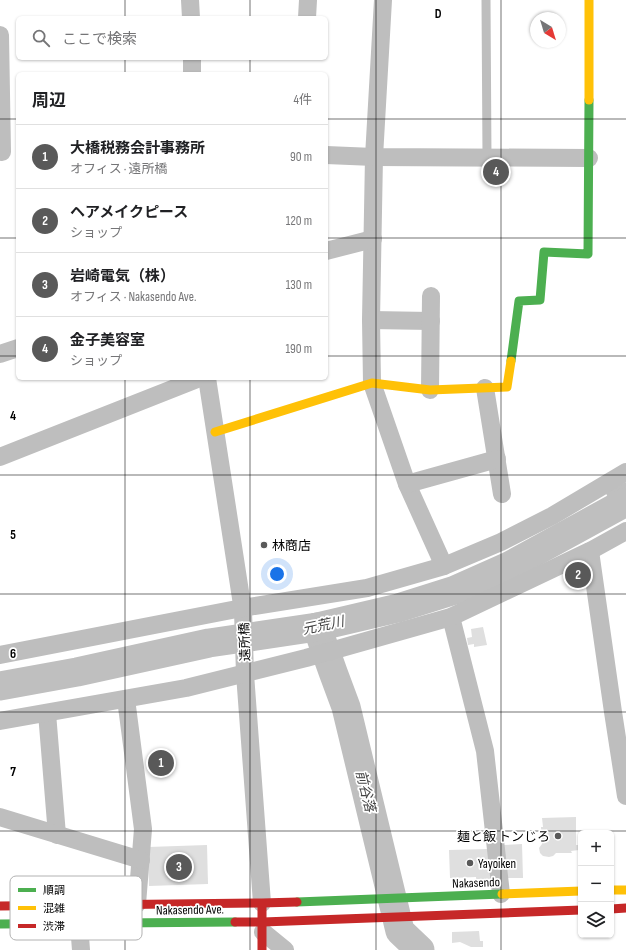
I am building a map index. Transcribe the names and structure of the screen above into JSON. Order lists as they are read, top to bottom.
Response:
{
  "streets": {
    "main road": ["Nakasendo", "Nakasendo Ave."],
    "street": ["遠所橋"]
  },
  "crossings": [
    ["遠所橋", "Nakasendo Ave."],
    ["Nakasendo", "Nakasendo Ave."]
  ],
  "water": ["元荒川", "前谷落"],
  "places": ["林商店", "麺と飯 トンじろ", "Yayoiken"],
  "legend": ["順調", "混雑", "渋滞"],
  "north": "bottom right",
  "page": {
    "search": "ここで検索",
    "heading": ["周辺", "4件"],
    "list": [
      {
        "mark": "1",
        "name": "大橋税務会計事務所",
        "note": "オフィス · 遠所橋",
        "value": "90 m"
      },
      {
        "mark": "2",
        "name": "ヘアメイクピース",
        "note": "ショップ",
        "value": "120 m"
      },
      {
        "mark": "3",
        "name": "岩崎電気（株）",
        "note": "オフィス · Nakasendo Ave.",
        "value": "130 m"
      },
      {
        "mark": "4",
        "name": "金子美容室",
        "note": "ショップ",
        "value": "190 m"
      }
    ],
    "pins": [
      "4",
      "2",
      "1",
      "3"
    ],
    "map_buttons": ["+", "−"]
  },
  "grid": {
    "columns": ["D"],
    "rows": [
      "4",
      "5",
      "6",
      "7"
    ]
  }
}
